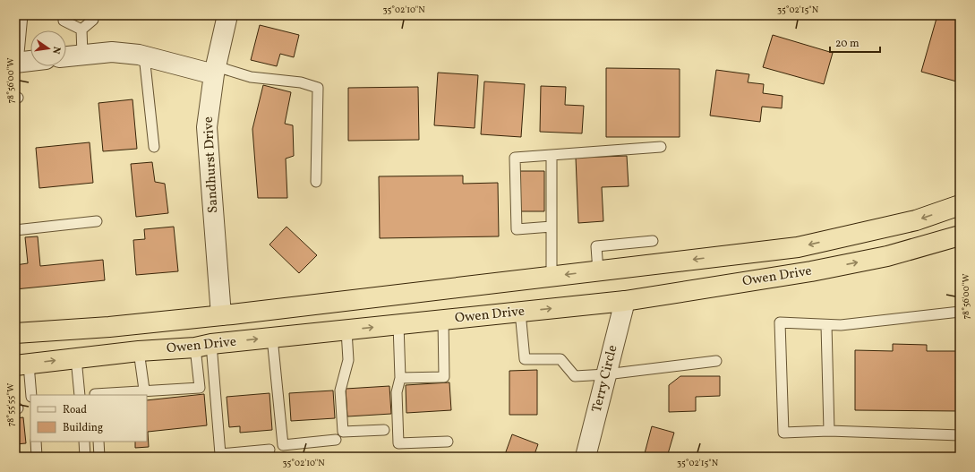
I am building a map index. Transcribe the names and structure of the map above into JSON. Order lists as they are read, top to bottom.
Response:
{
  "streets": {
    "highway": ["Owen Drive"],
    "street": ["Sandhurst Drive", "Terry Circle"]
  },
  "crossings": [
    ["Sandhurst Drive", "Owen Drive"],
    ["Owen Drive", "Terry Circle"]
  ],
  "legend": ["Road", "Building"],
  "scale_bar": "20 m",
  "north": "right",
  "coordinates": [
    "35°02'10\"N",
    "35°02'15\"N",
    "78°56'00\"W",
    "78°55'55\"W"
  ]
}
